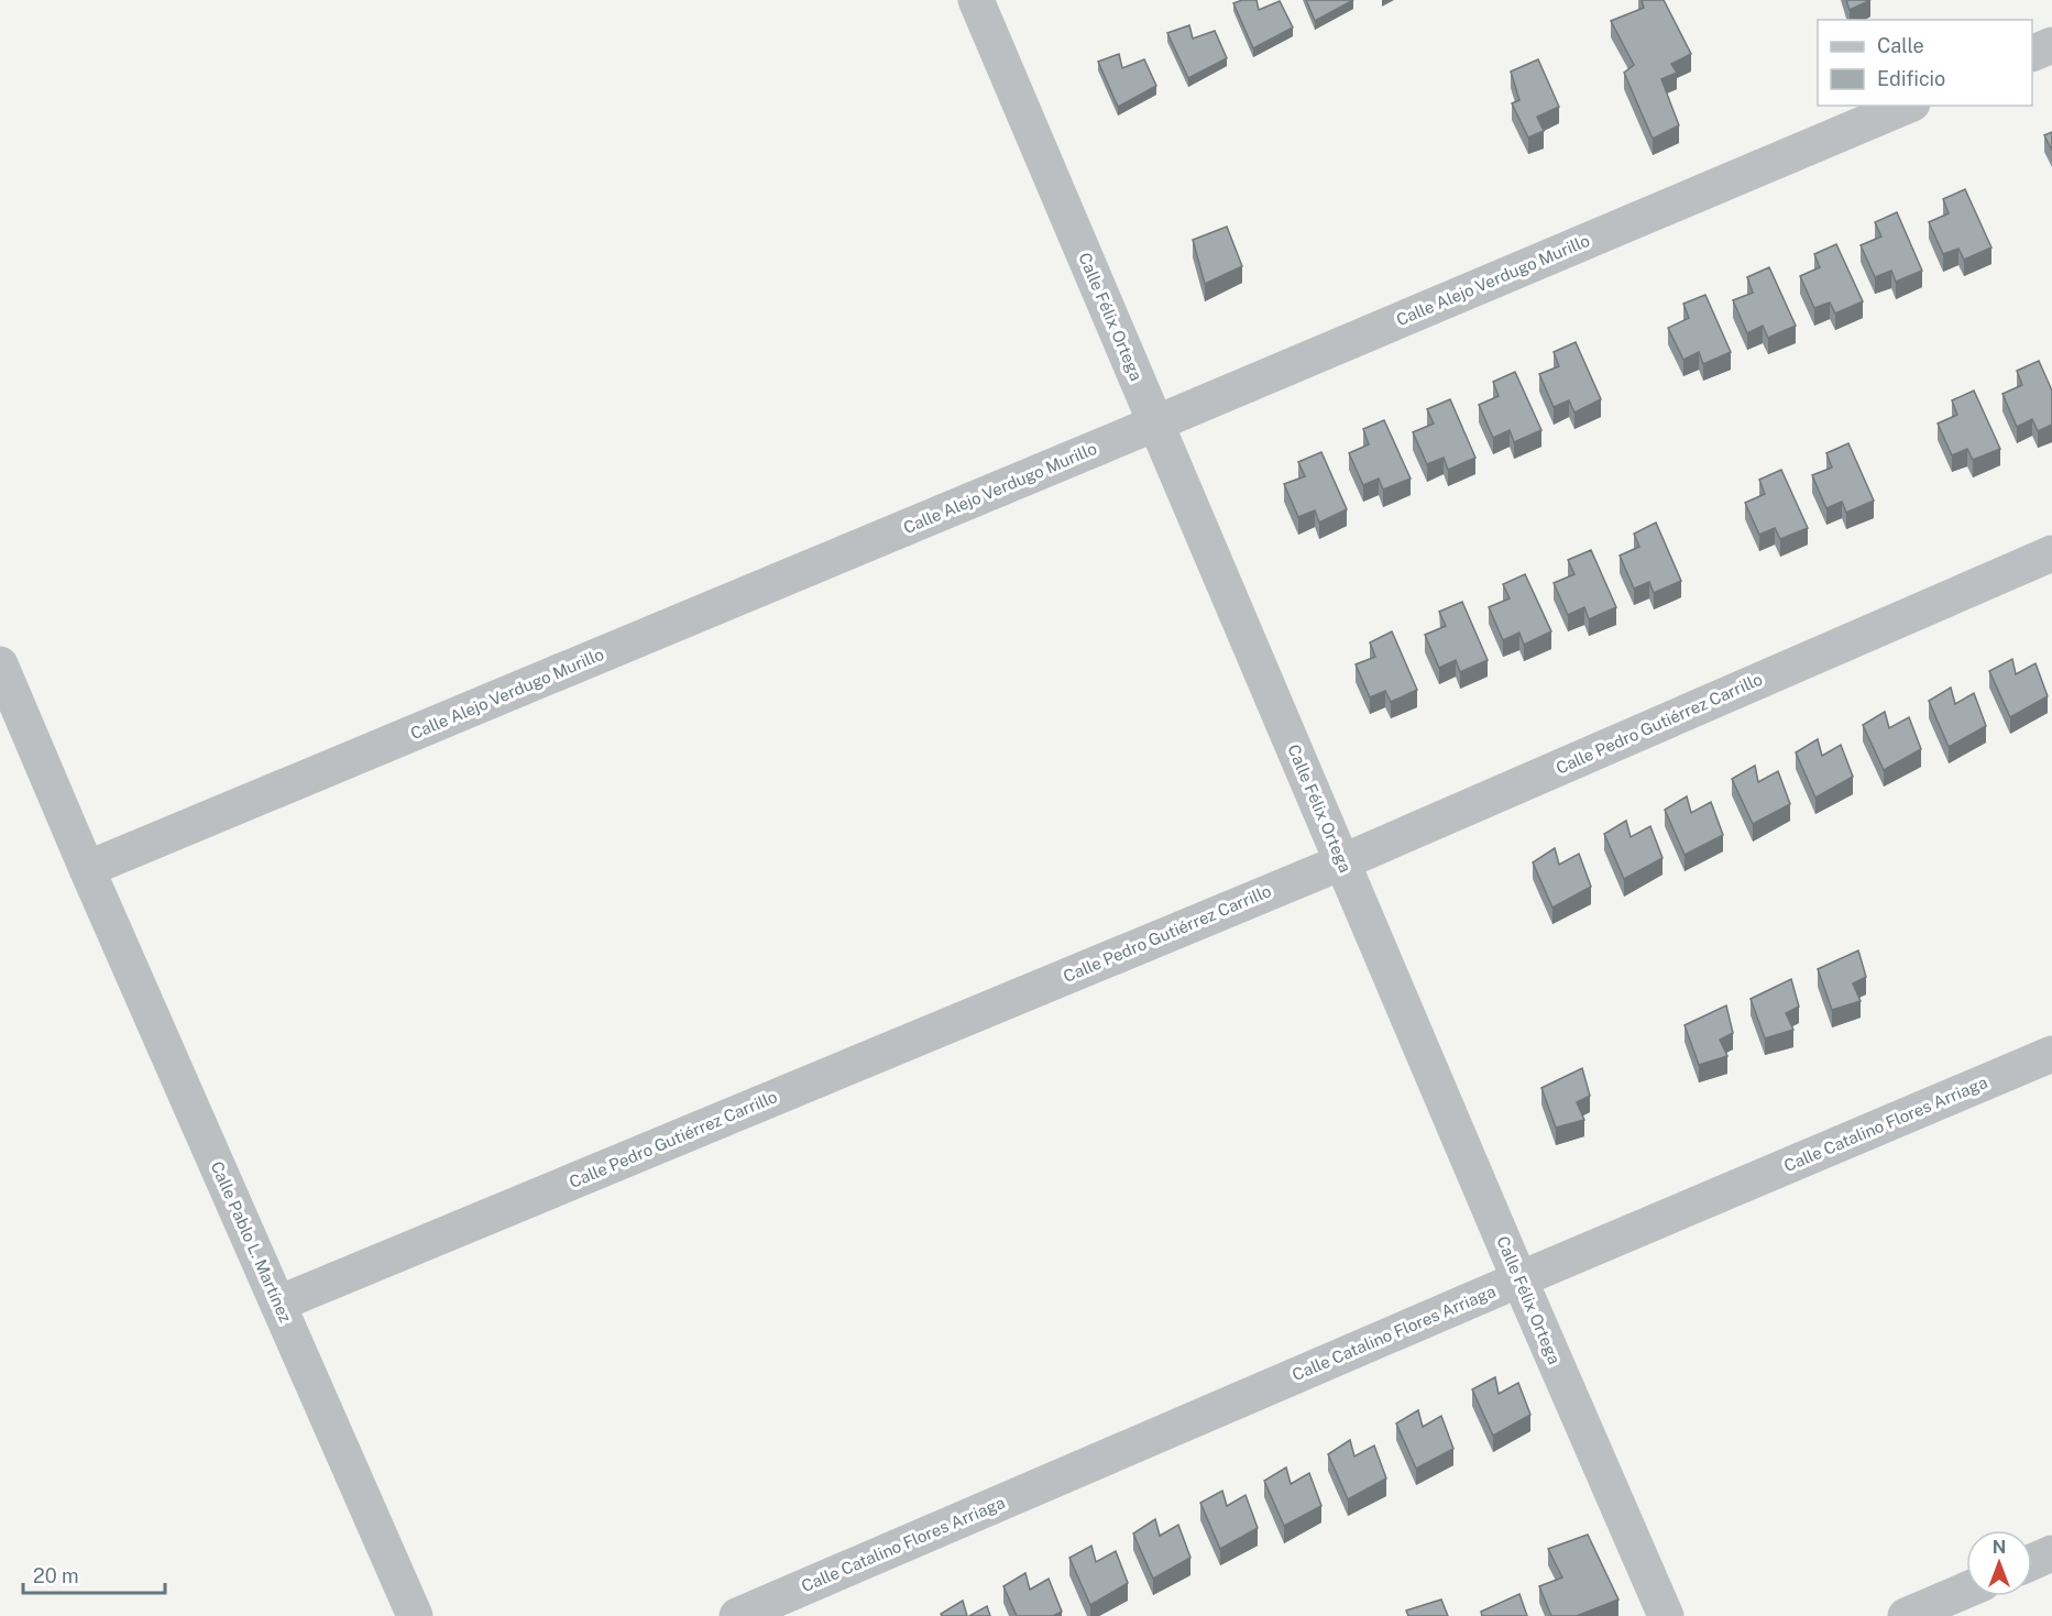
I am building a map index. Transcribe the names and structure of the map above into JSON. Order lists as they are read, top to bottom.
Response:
{
  "streets": {
    "street": [
      "Calle Alejo Verdugo Murillo",
      "Calle Félix Ortega",
      "Calle Pedro Gutiérrez Carrillo",
      "Calle Catalino Flores Arriaga",
      "Calle Pablo L. Martínez"
    ]
  },
  "crossings": [
    ["Calle Alejo Verdugo Murillo", "Calle Félix Ortega"],
    ["Calle Alejo Verdugo Murillo", "Calle Pablo L. Martínez"],
    ["Calle Félix Ortega", "Calle Pedro Gutiérrez Carrillo"],
    ["Calle Félix Ortega", "Calle Catalino Flores Arriaga"],
    ["Calle Pedro Gutiérrez Carrillo", "Calle Pablo L. Martínez"]
  ],
  "legend": ["Calle", "Edificio"],
  "scale_bar": "20 m",
  "north": "top"
}
